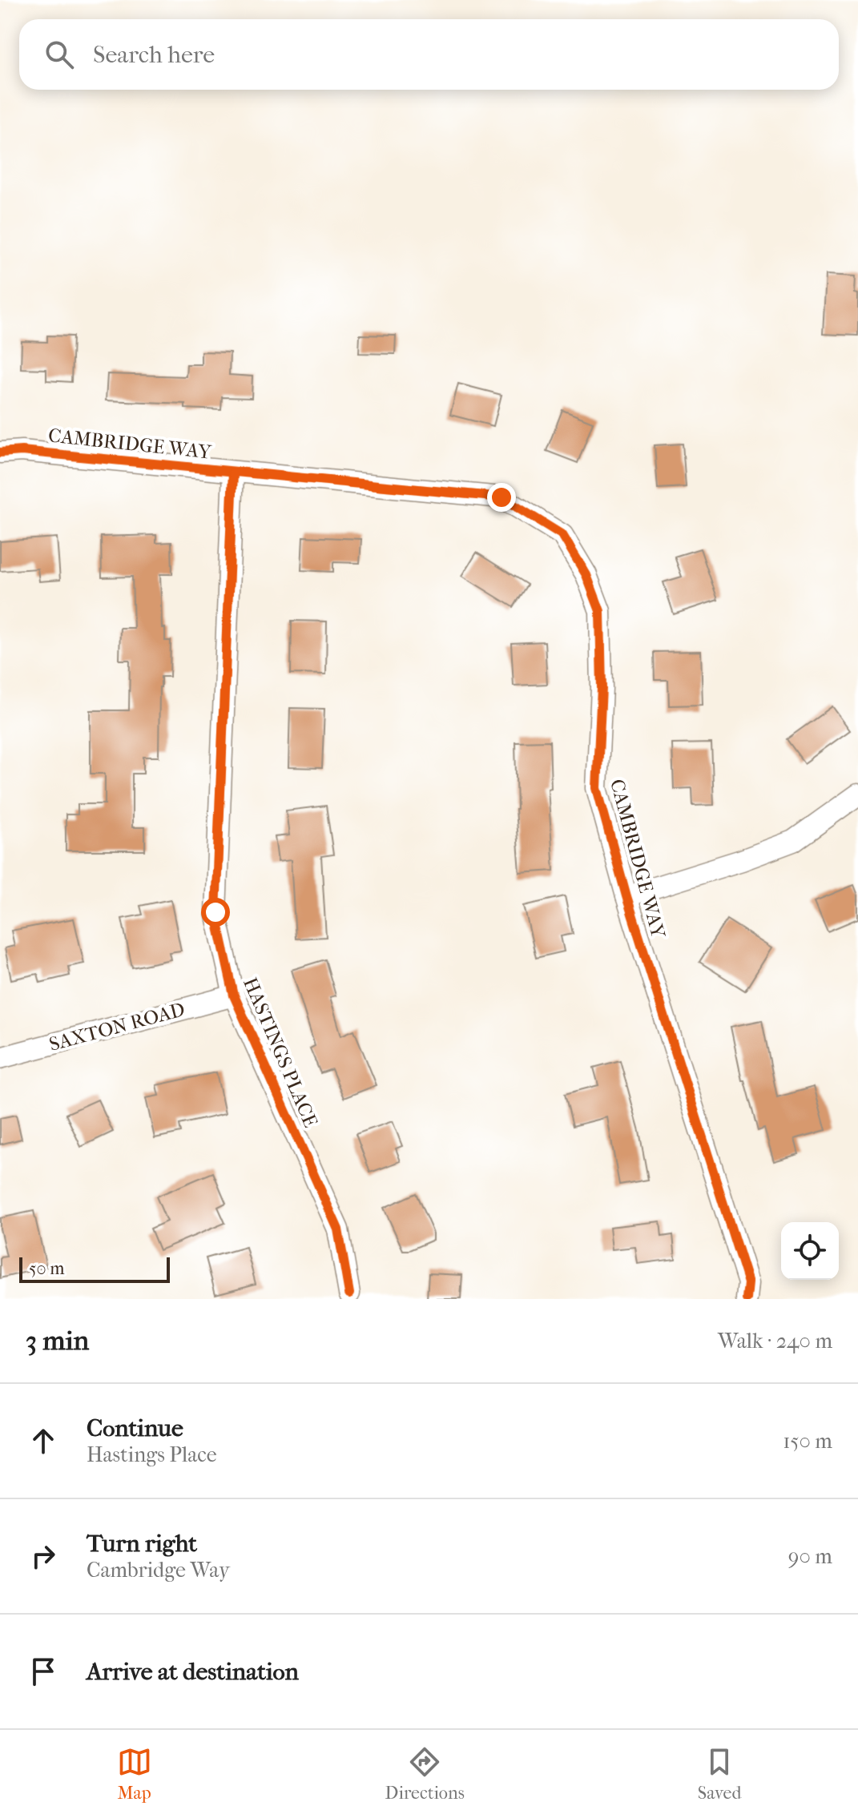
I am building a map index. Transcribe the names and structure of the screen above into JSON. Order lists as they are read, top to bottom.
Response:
{
  "streets": {
    "street": ["CAMBRIDGE WAY", "SAXTON ROAD", "HASTINGS PLACE"]
  },
  "crossings": [
    ["CAMBRIDGE WAY", "HASTINGS PLACE"],
    ["SAXTON ROAD", "HASTINGS PLACE"]
  ],
  "scale_bar": "50 m",
  "page": {
    "search": "Search here",
    "scale": "50 m",
    "heading": ["3 min", "Walk · 240 m"],
    "list": [
      ["Continue", "Hastings Place", "150 m"],
      ["Turn right", "Cambridge Way", "90 m"],
      "Arrive at destination"
    ],
    "nav": ["Map", "Directions", "Saved"]
  }
}
